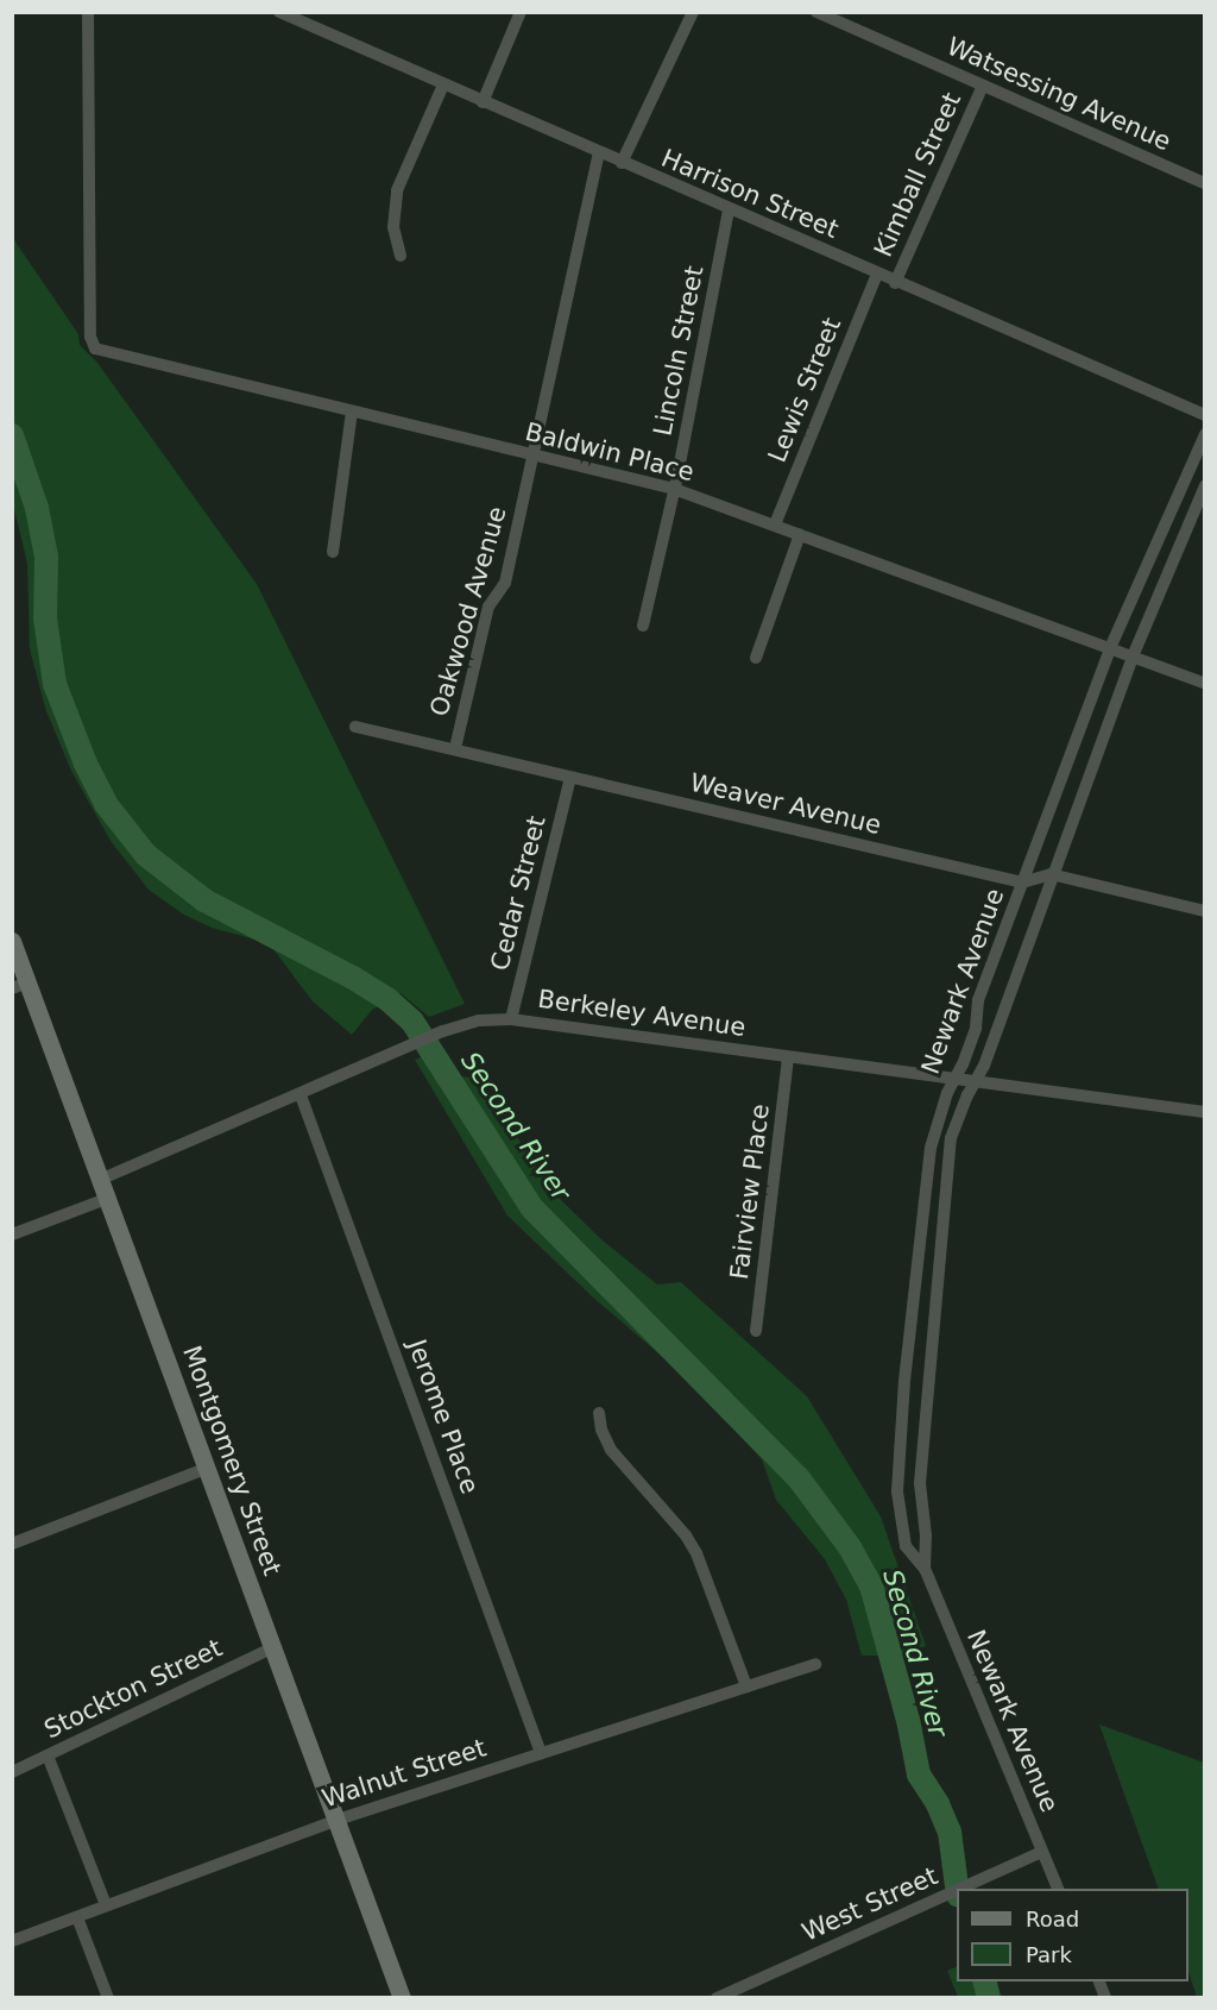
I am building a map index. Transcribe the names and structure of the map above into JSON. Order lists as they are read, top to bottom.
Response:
{
  "streets": {
    "street": [
      "Watsessing Avenue",
      "Kimball Street",
      "Harrison Street",
      "Lincoln Street",
      "Lewis Street",
      "Baldwin Place",
      "Oakwood Avenue",
      "Weaver Avenue",
      "Cedar Street",
      "Newark Avenue",
      "Berkeley Avenue",
      "Fairview Place",
      "Jerome Place",
      "Montgomery Street",
      "Stockton Street",
      "Walnut Street",
      "West Street"
    ]
  },
  "crossings": [
    ["Watsessing Avenue", "Kimball Street"],
    ["Kimball Street", "Harrison Street"],
    ["Harrison Street", "Lincoln Street"],
    ["Harrison Street", "Lewis Street"],
    ["Harrison Street", "Oakwood Avenue"],
    ["Lincoln Street", "Baldwin Place"],
    ["Lewis Street", "Baldwin Place"],
    ["Baldwin Place", "Oakwood Avenue"],
    ["Baldwin Place", "Newark Avenue"],
    ["Oakwood Avenue", "Weaver Avenue"],
    ["Weaver Avenue", "Cedar Street"],
    ["Weaver Avenue", "Newark Avenue"],
    ["Cedar Street", "Berkeley Avenue"],
    ["Newark Avenue", "Berkeley Avenue"],
    ["Newark Avenue", "West Street"],
    ["Berkeley Avenue", "Fairview Place"],
    ["Berkeley Avenue", "Jerome Place"],
    ["Berkeley Avenue", "Montgomery Street"],
    ["Jerome Place", "Walnut Street"],
    ["Montgomery Street", "Stockton Street"],
    ["Montgomery Street", "Walnut Street"]
  ],
  "water": ["Second River"],
  "legend": ["Road", "Park"]
}
